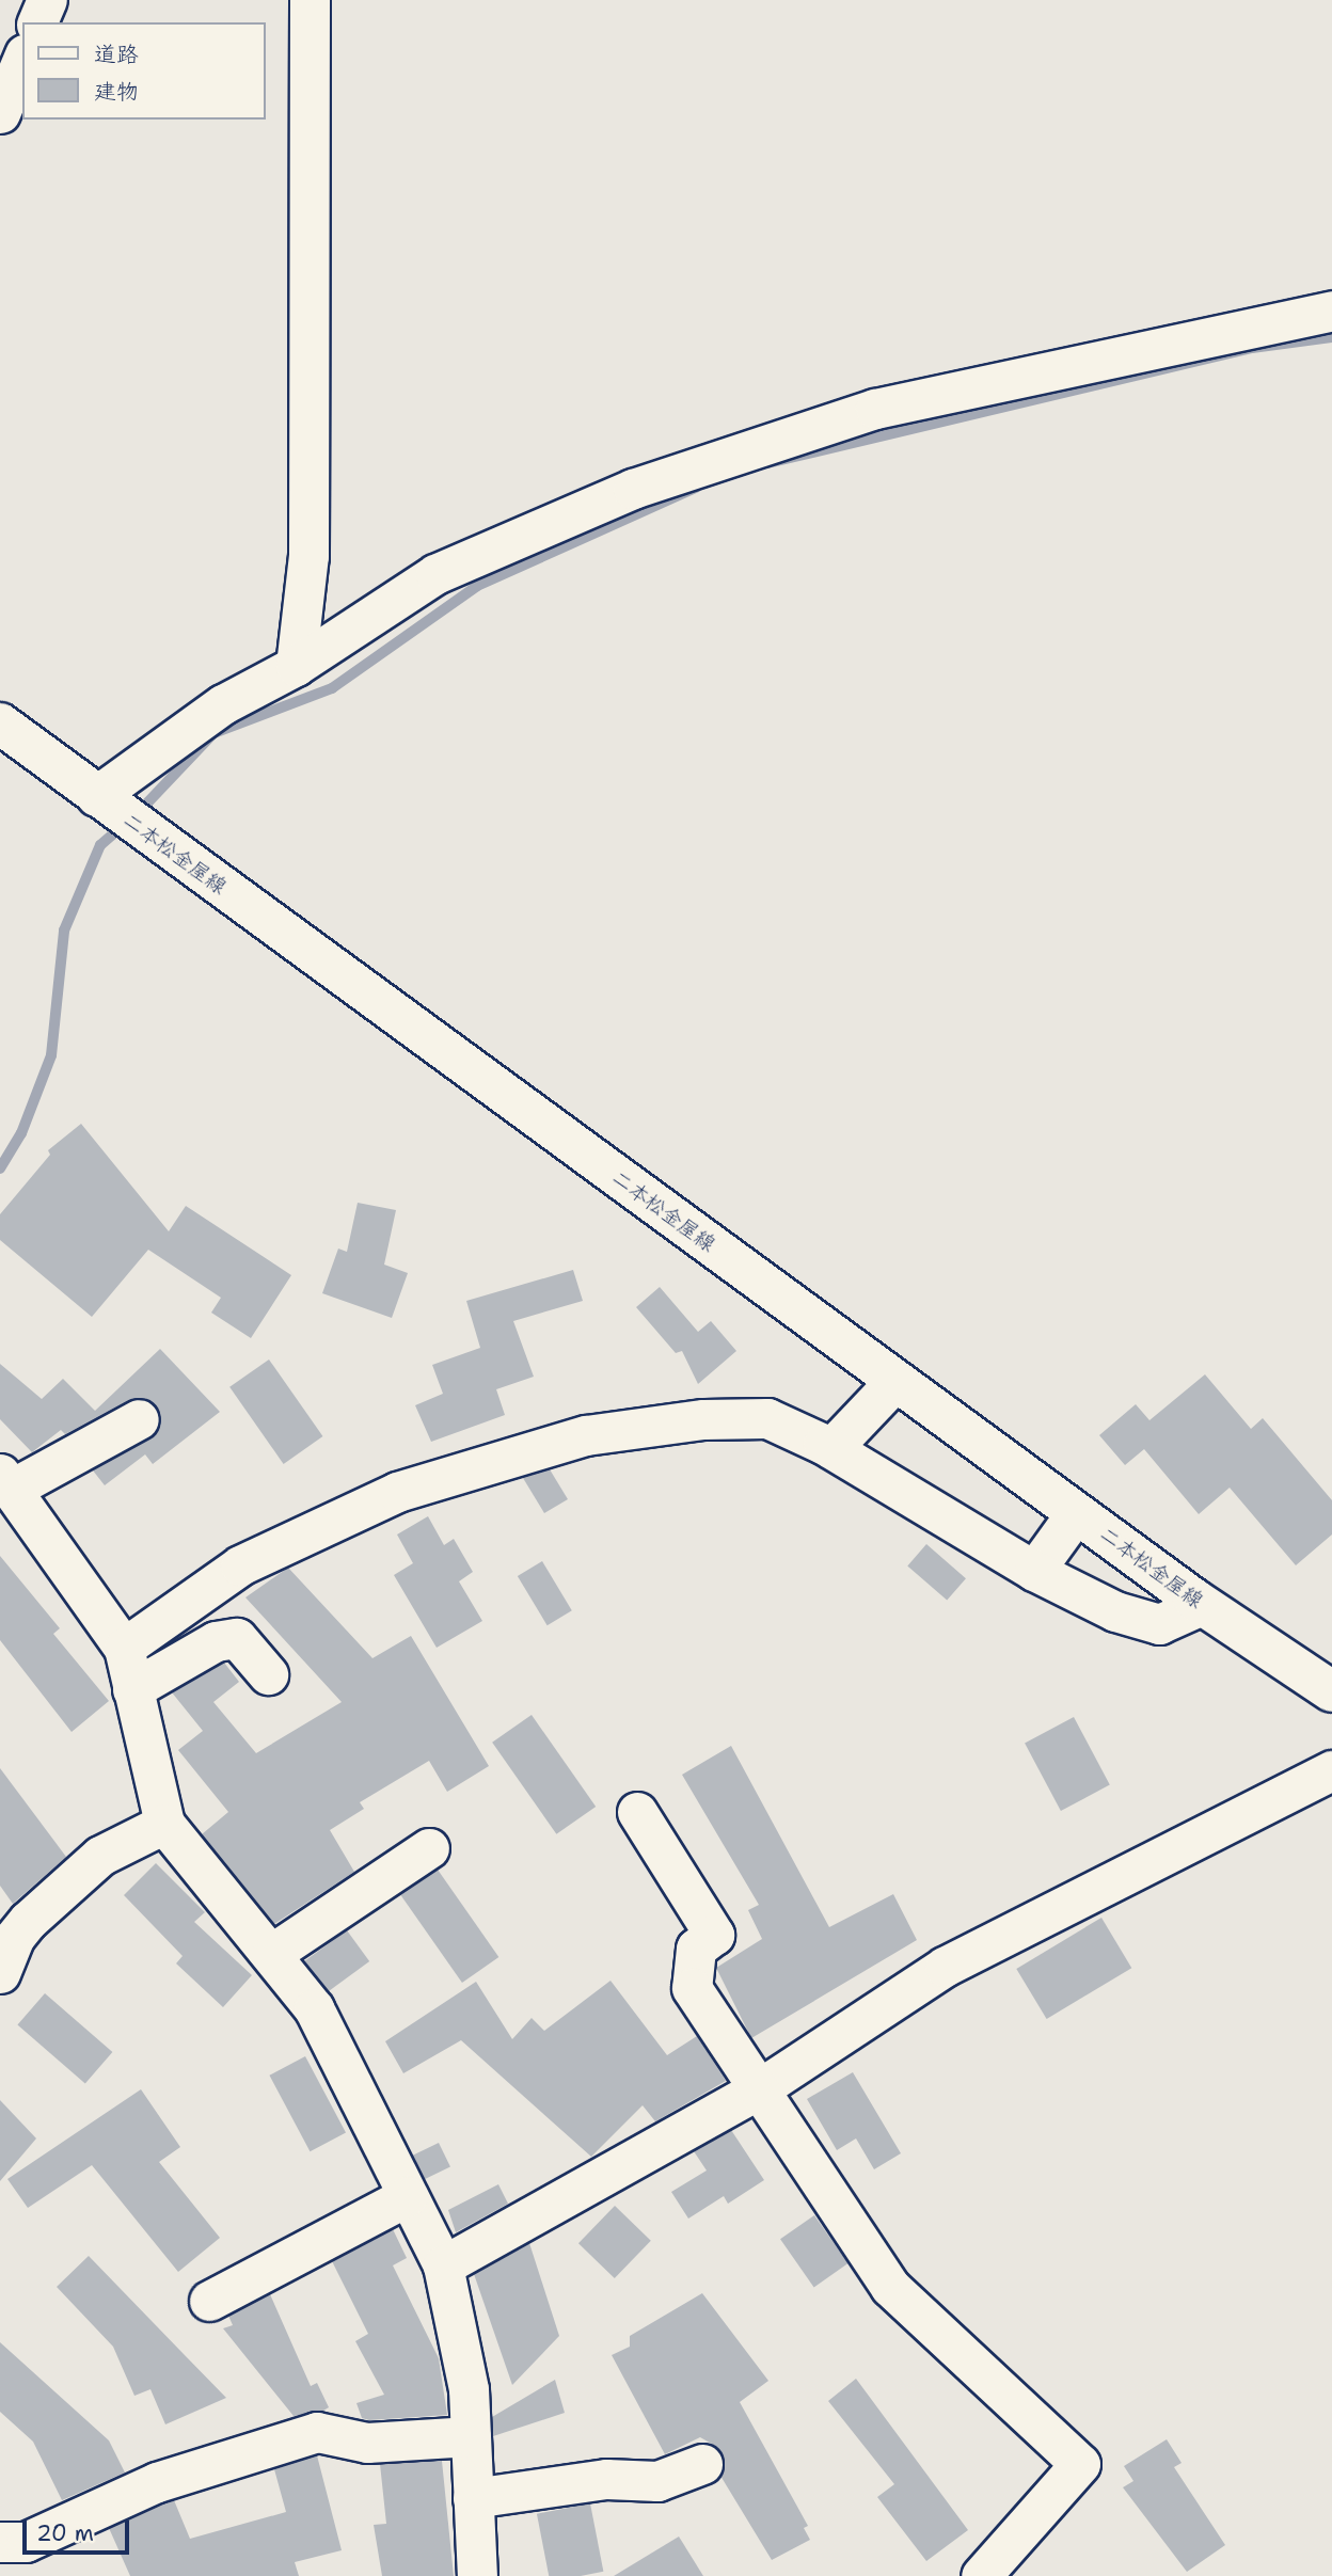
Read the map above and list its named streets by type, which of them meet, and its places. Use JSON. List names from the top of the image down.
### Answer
{
  "streets": {
    "main road": ["二本松金屋線"]
  },
  "legend": ["道路", "建物"],
  "scale_bar": "20 m"
}
